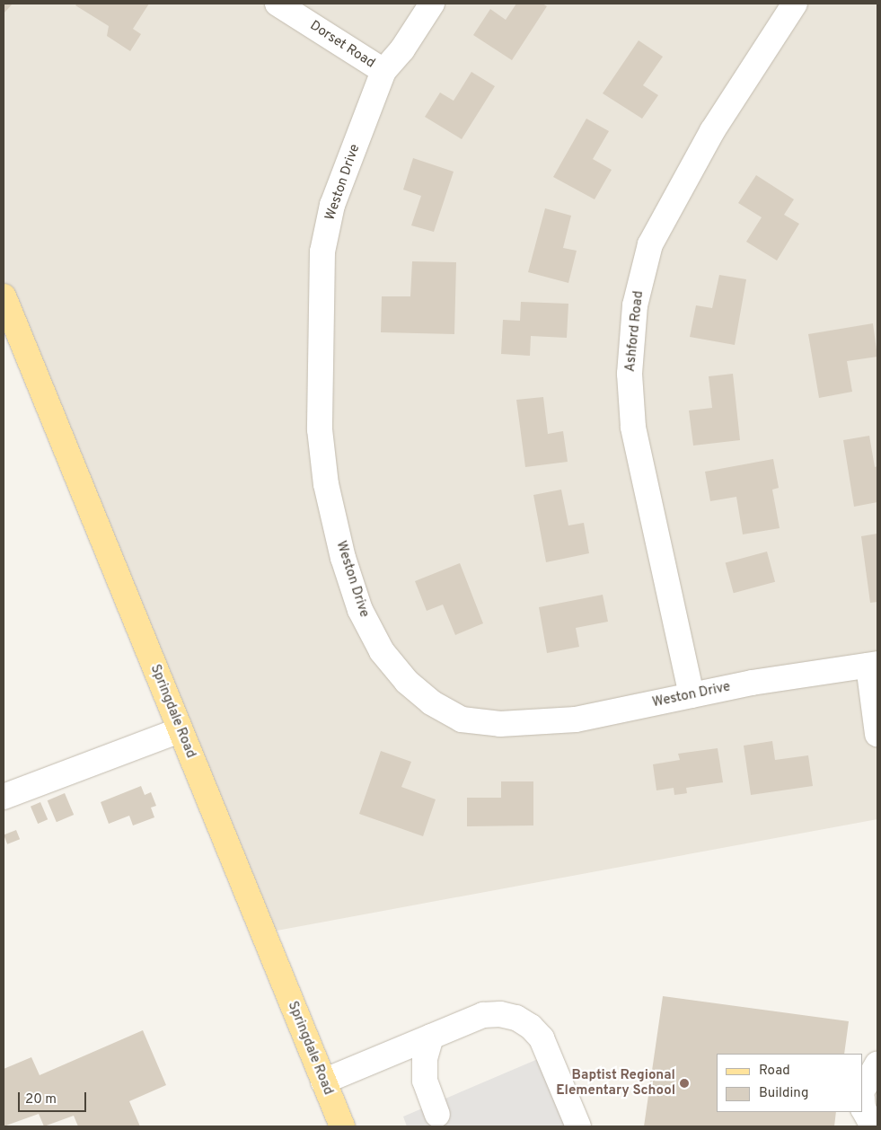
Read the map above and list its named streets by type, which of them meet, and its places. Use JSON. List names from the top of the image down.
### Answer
{
  "streets": {
    "main road": ["Springdale Road"],
    "street": ["Dorset Road", "Weston Drive", "Ashford Road"]
  },
  "crossings": [
    ["Dorset Road", "Weston Drive"],
    ["Weston Drive", "Ashford Road"]
  ],
  "places": ["Baptist Regional Elementary School"],
  "legend": ["Road", "Building"],
  "scale_bar": "20 m"
}
